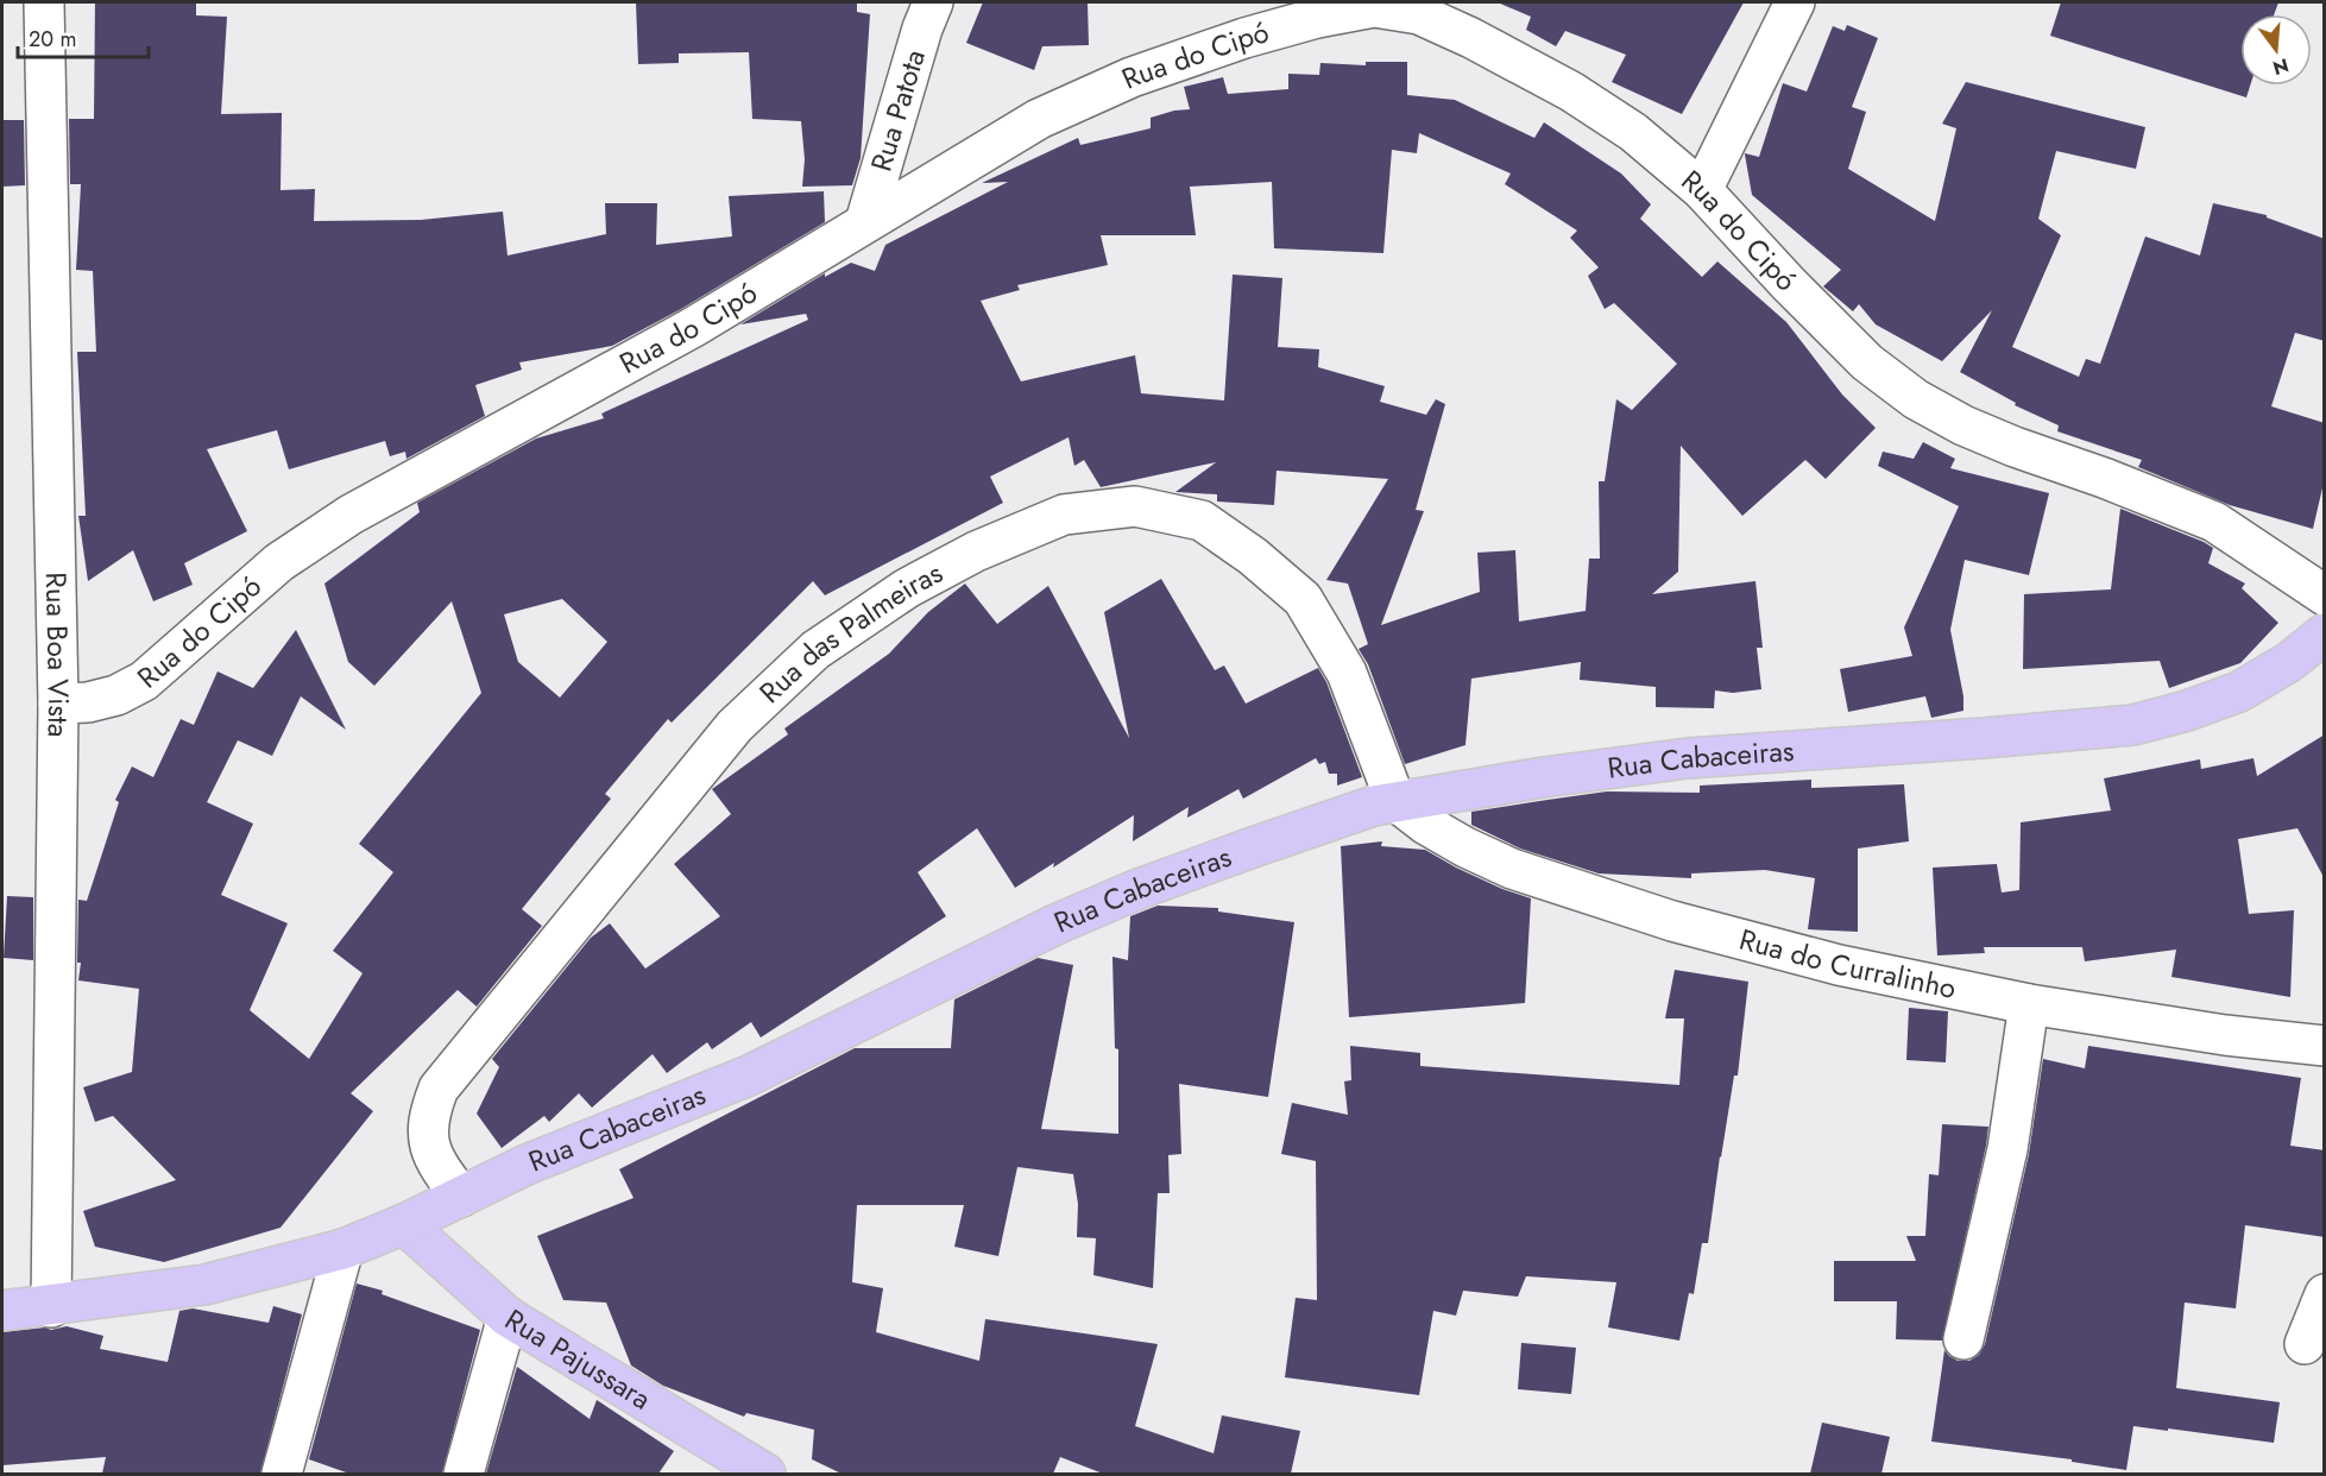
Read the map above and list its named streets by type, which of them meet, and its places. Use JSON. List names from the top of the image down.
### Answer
{
  "streets": {
    "main road": ["Rua Cabaceiras", "Rua Pajussara"],
    "street": [
      "Rua do Cipó",
      "Rua Patota",
      "Rua das Palmeiras",
      "Rua Boa Vista",
      "Rua do Curralinho"
    ]
  },
  "crossings": [
    ["Rua do Cipó", "Rua Patota"],
    ["Rua do Cipó", "Rua Boa Vista"],
    ["Rua das Palmeiras", "Rua Cabaceiras"],
    ["Rua das Palmeiras", "Rua do Curralinho"],
    ["Rua Boa Vista", "Rua Cabaceiras"],
    ["Rua Cabaceiras", "Rua do Curralinho"],
    ["Rua Cabaceiras", "Rua Pajussara"]
  ],
  "scale_bar": "20 m",
  "north": "bottom"
}
